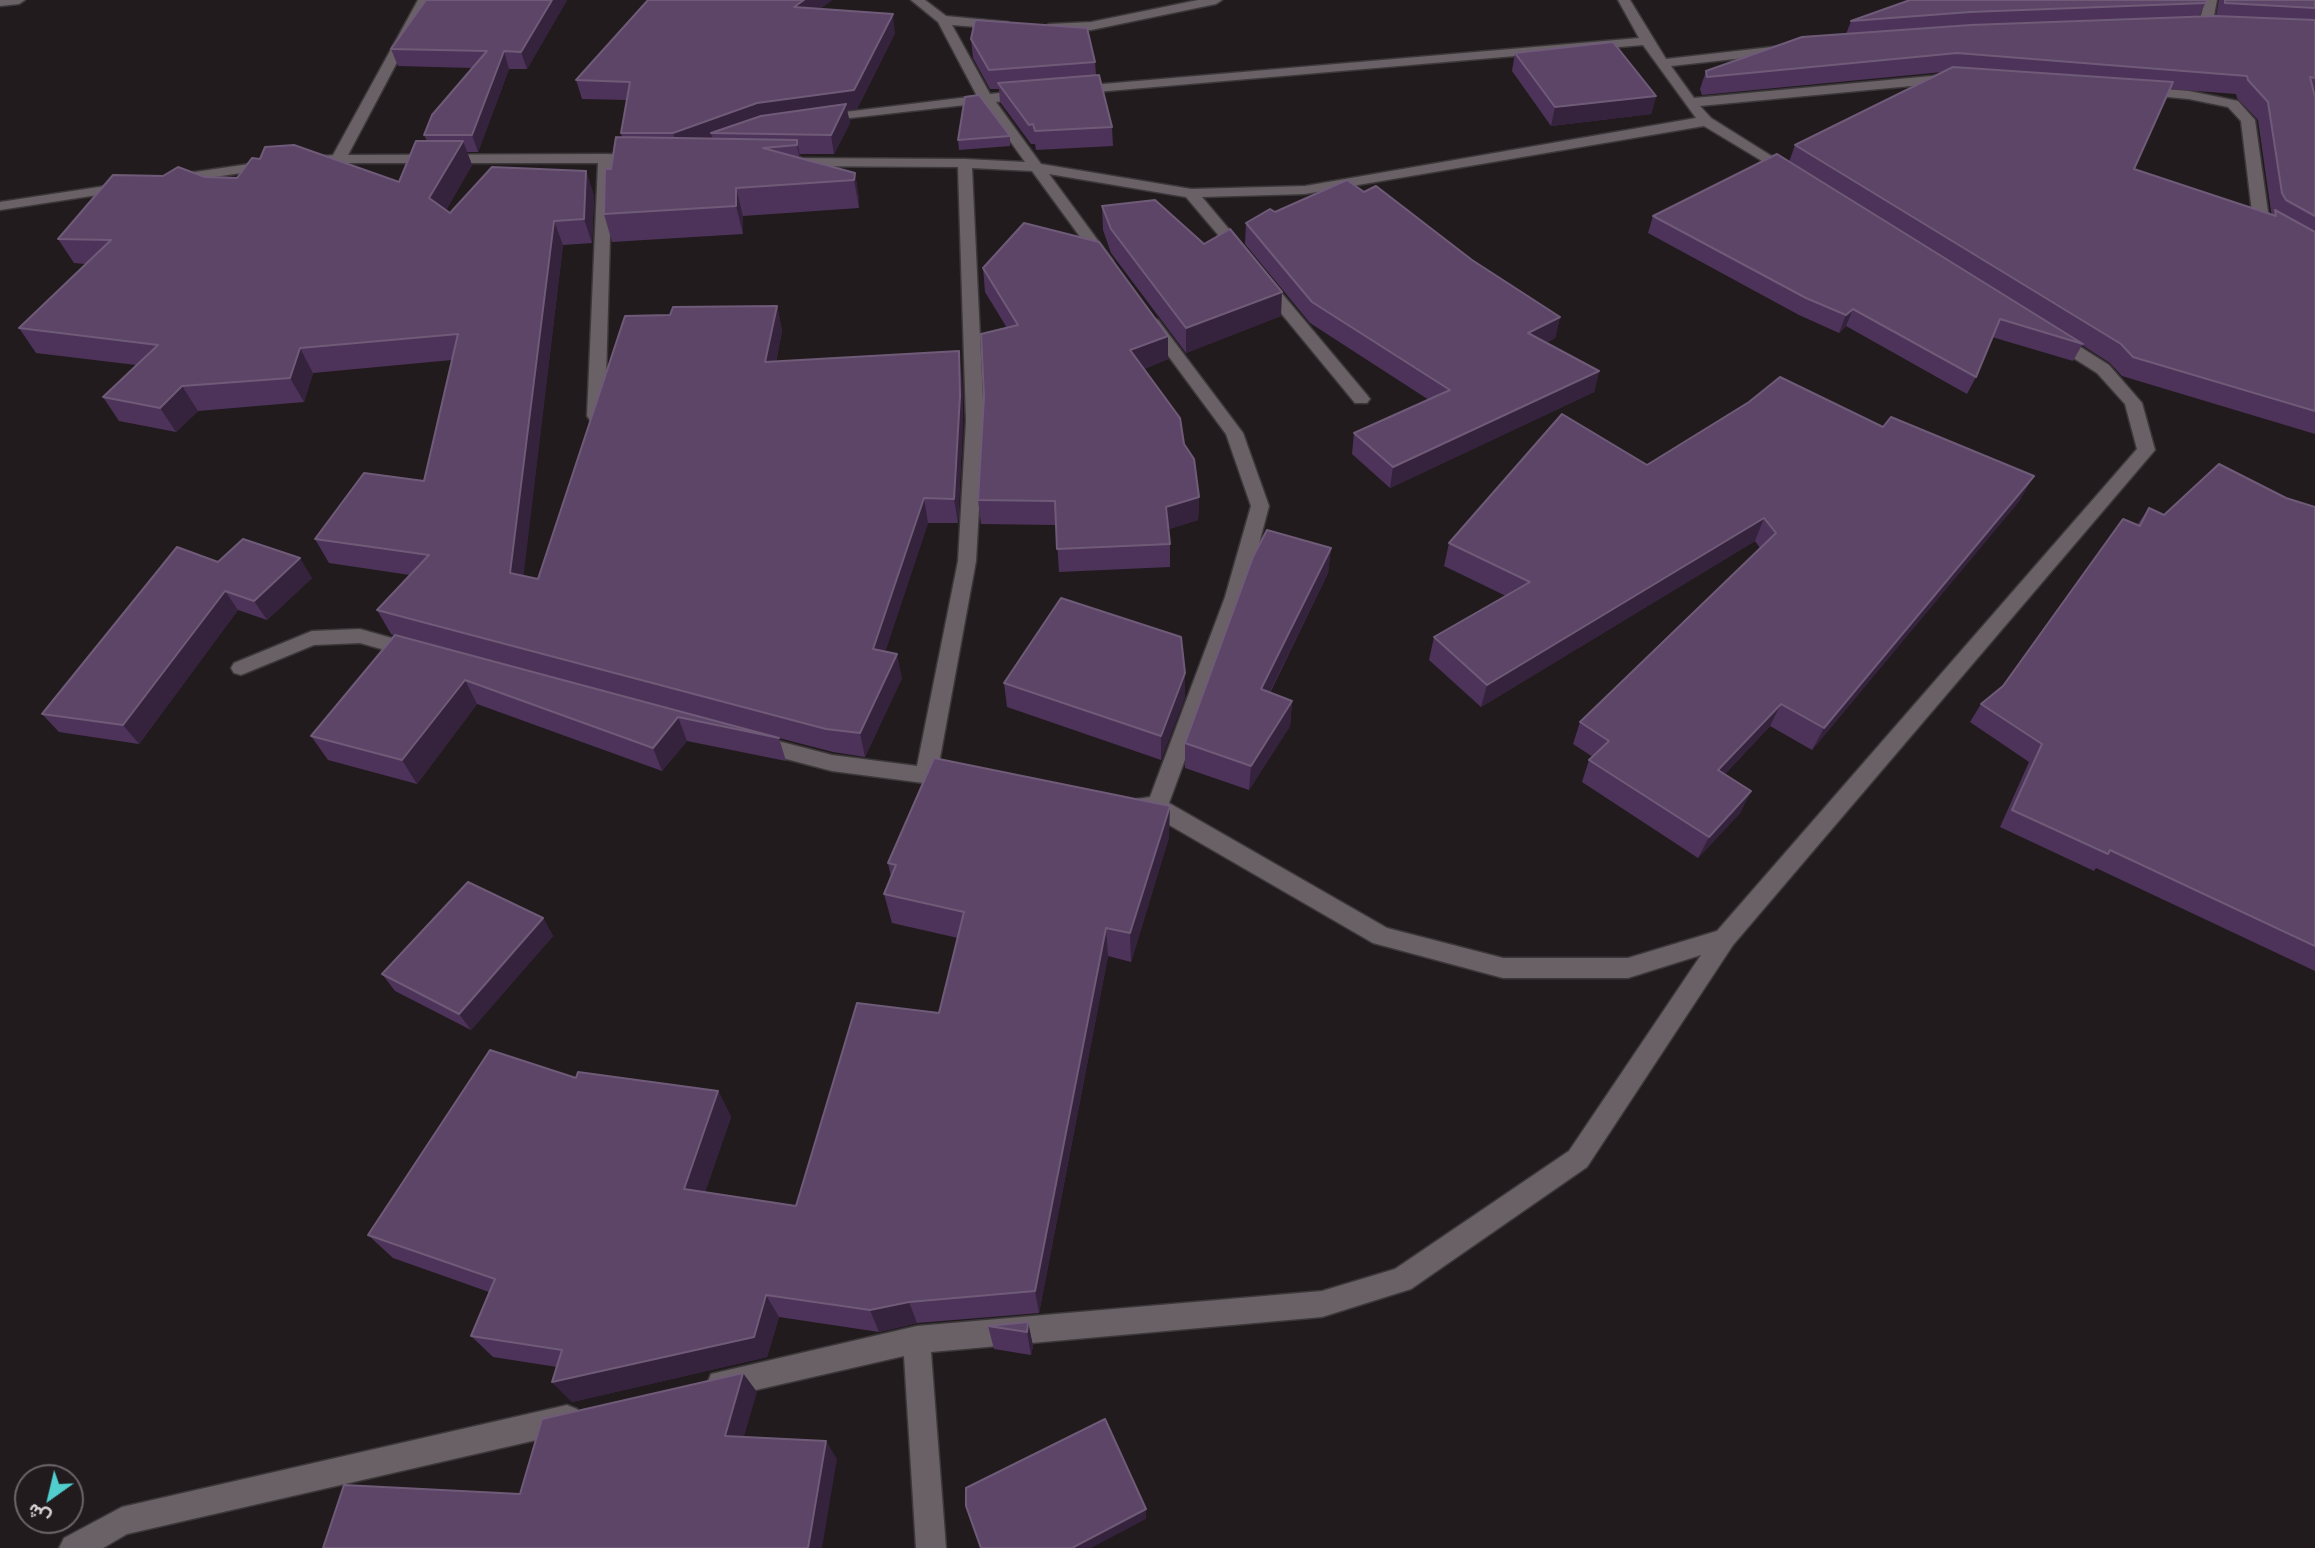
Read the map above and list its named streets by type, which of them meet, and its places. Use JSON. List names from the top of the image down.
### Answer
{
  "north": "bottom left"
}
